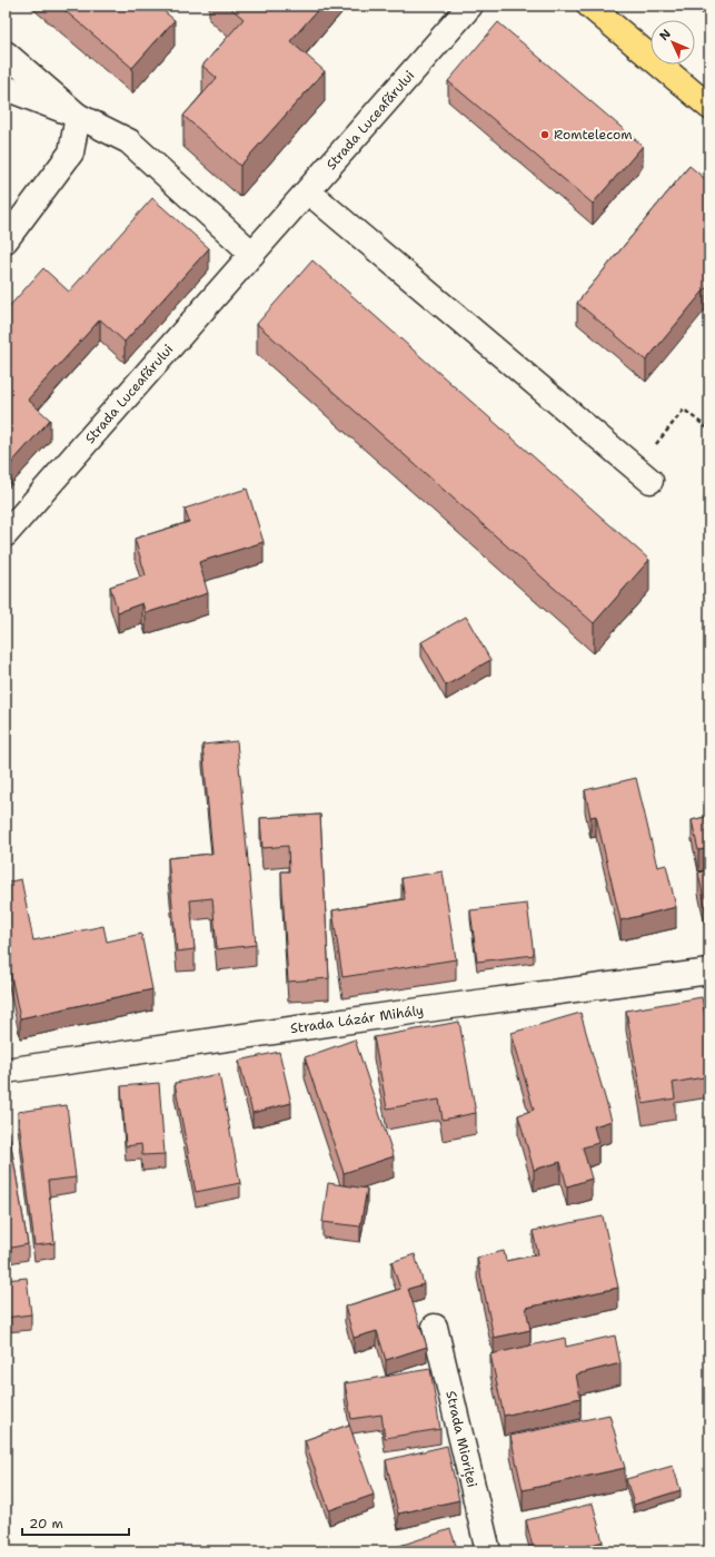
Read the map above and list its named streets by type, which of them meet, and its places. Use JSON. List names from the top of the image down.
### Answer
{
  "streets": {
    "street": ["Strada Luceafărului", "Strada Lázár Mihály", "Strada Mioriței"]
  },
  "places": ["Romtelecom"],
  "scale_bar": "20 m",
  "north": "top left"
}
